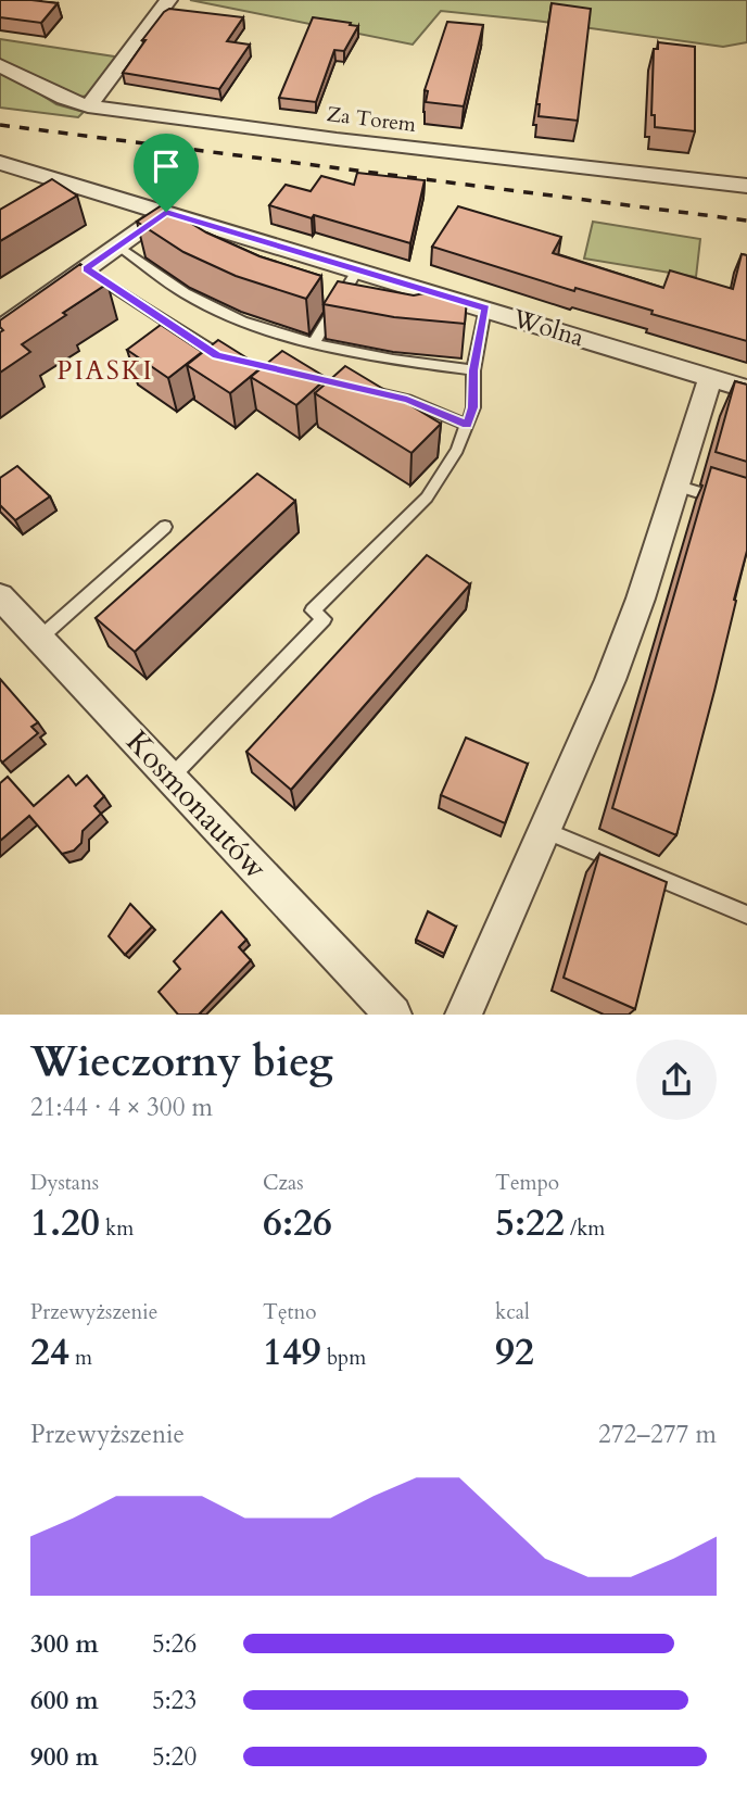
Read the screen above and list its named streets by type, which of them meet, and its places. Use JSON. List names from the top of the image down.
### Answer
{
  "streets": {
    "street": ["Za Torem", "Wolna", "Kosmonautów"]
  },
  "districts": ["PIASKI"],
  "page": {
    "heading": ["Wieczorny bieg", "21:44 · 4 × 300 m"],
    "stats": [
      ["Dystans", "1.20 km"],
      ["Czas", "6:26"],
      ["Tempo", "5:22 /km"],
      ["Przewyższenie", "24 m"],
      ["Tętno", "149 bpm"],
      ["kcal", "92"]
    ],
    "chart": ["Przewyższenie", "272–277 m"],
    "list": [
      {
        "name": "300 m",
        "note": "5:26"
      },
      {
        "name": "600 m",
        "note": "5:23"
      },
      {
        "name": "900 m",
        "note": "5:20"
      }
    ]
  }
}
